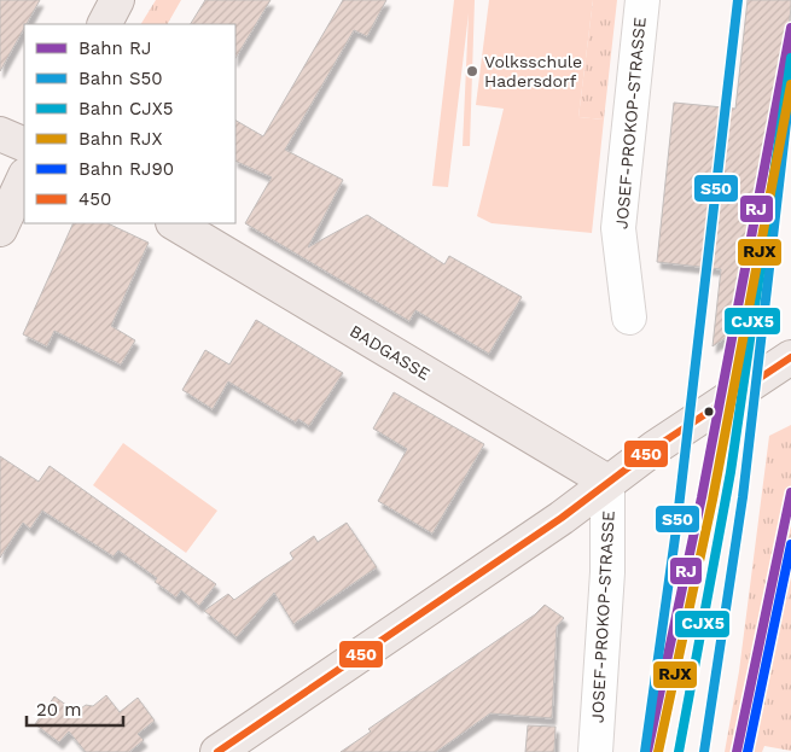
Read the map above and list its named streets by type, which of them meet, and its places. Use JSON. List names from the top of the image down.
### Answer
{
  "streets": {
    "main road": ["BADGASSE"],
    "street": ["JOSEF-PROKOP-STRASSE"]
  },
  "crossings": [
    ["JOSEF-PROKOP-STRASSE", "BADGASSE"]
  ],
  "places": ["Volksschule Hadersdorf"],
  "lines": [
    "rail line S50",
    "rail line RJ",
    "rail line CJX5",
    "rail line RJX",
    "transit line 450",
    "rail line RJ90"
  ],
  "legend": [
    "Bahn RJ",
    "Bahn S50",
    "Bahn CJX5",
    "Bahn RJX",
    "Bahn RJ90",
    "450"
  ],
  "scale_bar": "20 m"
}
